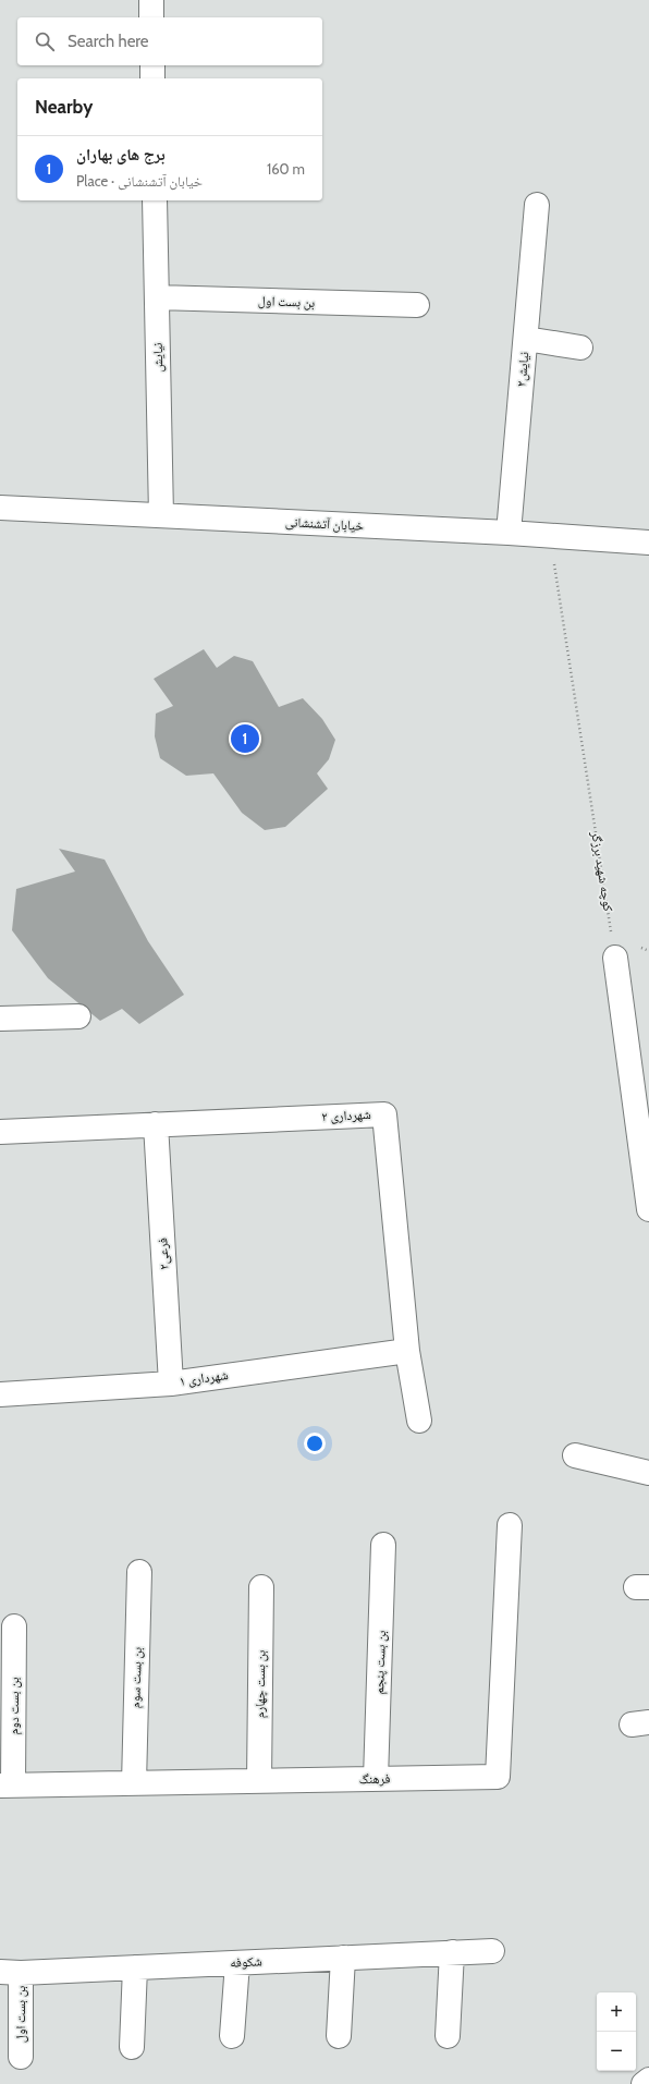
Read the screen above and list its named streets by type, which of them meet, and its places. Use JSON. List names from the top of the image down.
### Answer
{
  "streets": {
    "street": [
      "بن بست اول",
      "نیایش",
      "نیایش۲",
      "خیابان آتشنشانی",
      "شهرداری ۲",
      "فرعی۲",
      "شهرداری ۱",
      "بن بست پنجم",
      "بن بست سوم",
      "بن بست چهارم",
      "بن بست دوم",
      "فرهنگ",
      "شکوفه"
    ],
    "path": ["کوچه شهید برزگر"]
  },
  "crossings": [
    ["بن بست اول", "نیایش"],
    ["بن بست اول", "شکوفه"],
    ["نیایش", "خیابان آتشنشانی"],
    ["نیایش۲", "خیابان آتشنشانی"],
    ["خیابان آتشنشانی", "کوچه شهید برزگر"],
    ["شهرداری ۲", "فرعی۲"],
    ["شهرداری ۲", "شهرداری ۱"],
    ["فرعی۲", "شهرداری ۱"],
    ["بن بست پنجم", "فرهنگ"],
    ["بن بست سوم", "فرهنگ"],
    ["بن بست چهارم", "فرهنگ"],
    ["بن بست دوم", "فرهنگ"]
  ],
  "page": {
    "search": "Search here",
    "heading": "Nearby",
    "list": [
      {
        "mark": "1",
        "name": "برج های بهاران",
        "note": "Place · خیابان آتشنشانی",
        "value": "160 m"
      }
    ],
    "pins": "1",
    "map_buttons": ["+", "−"]
  }
}
